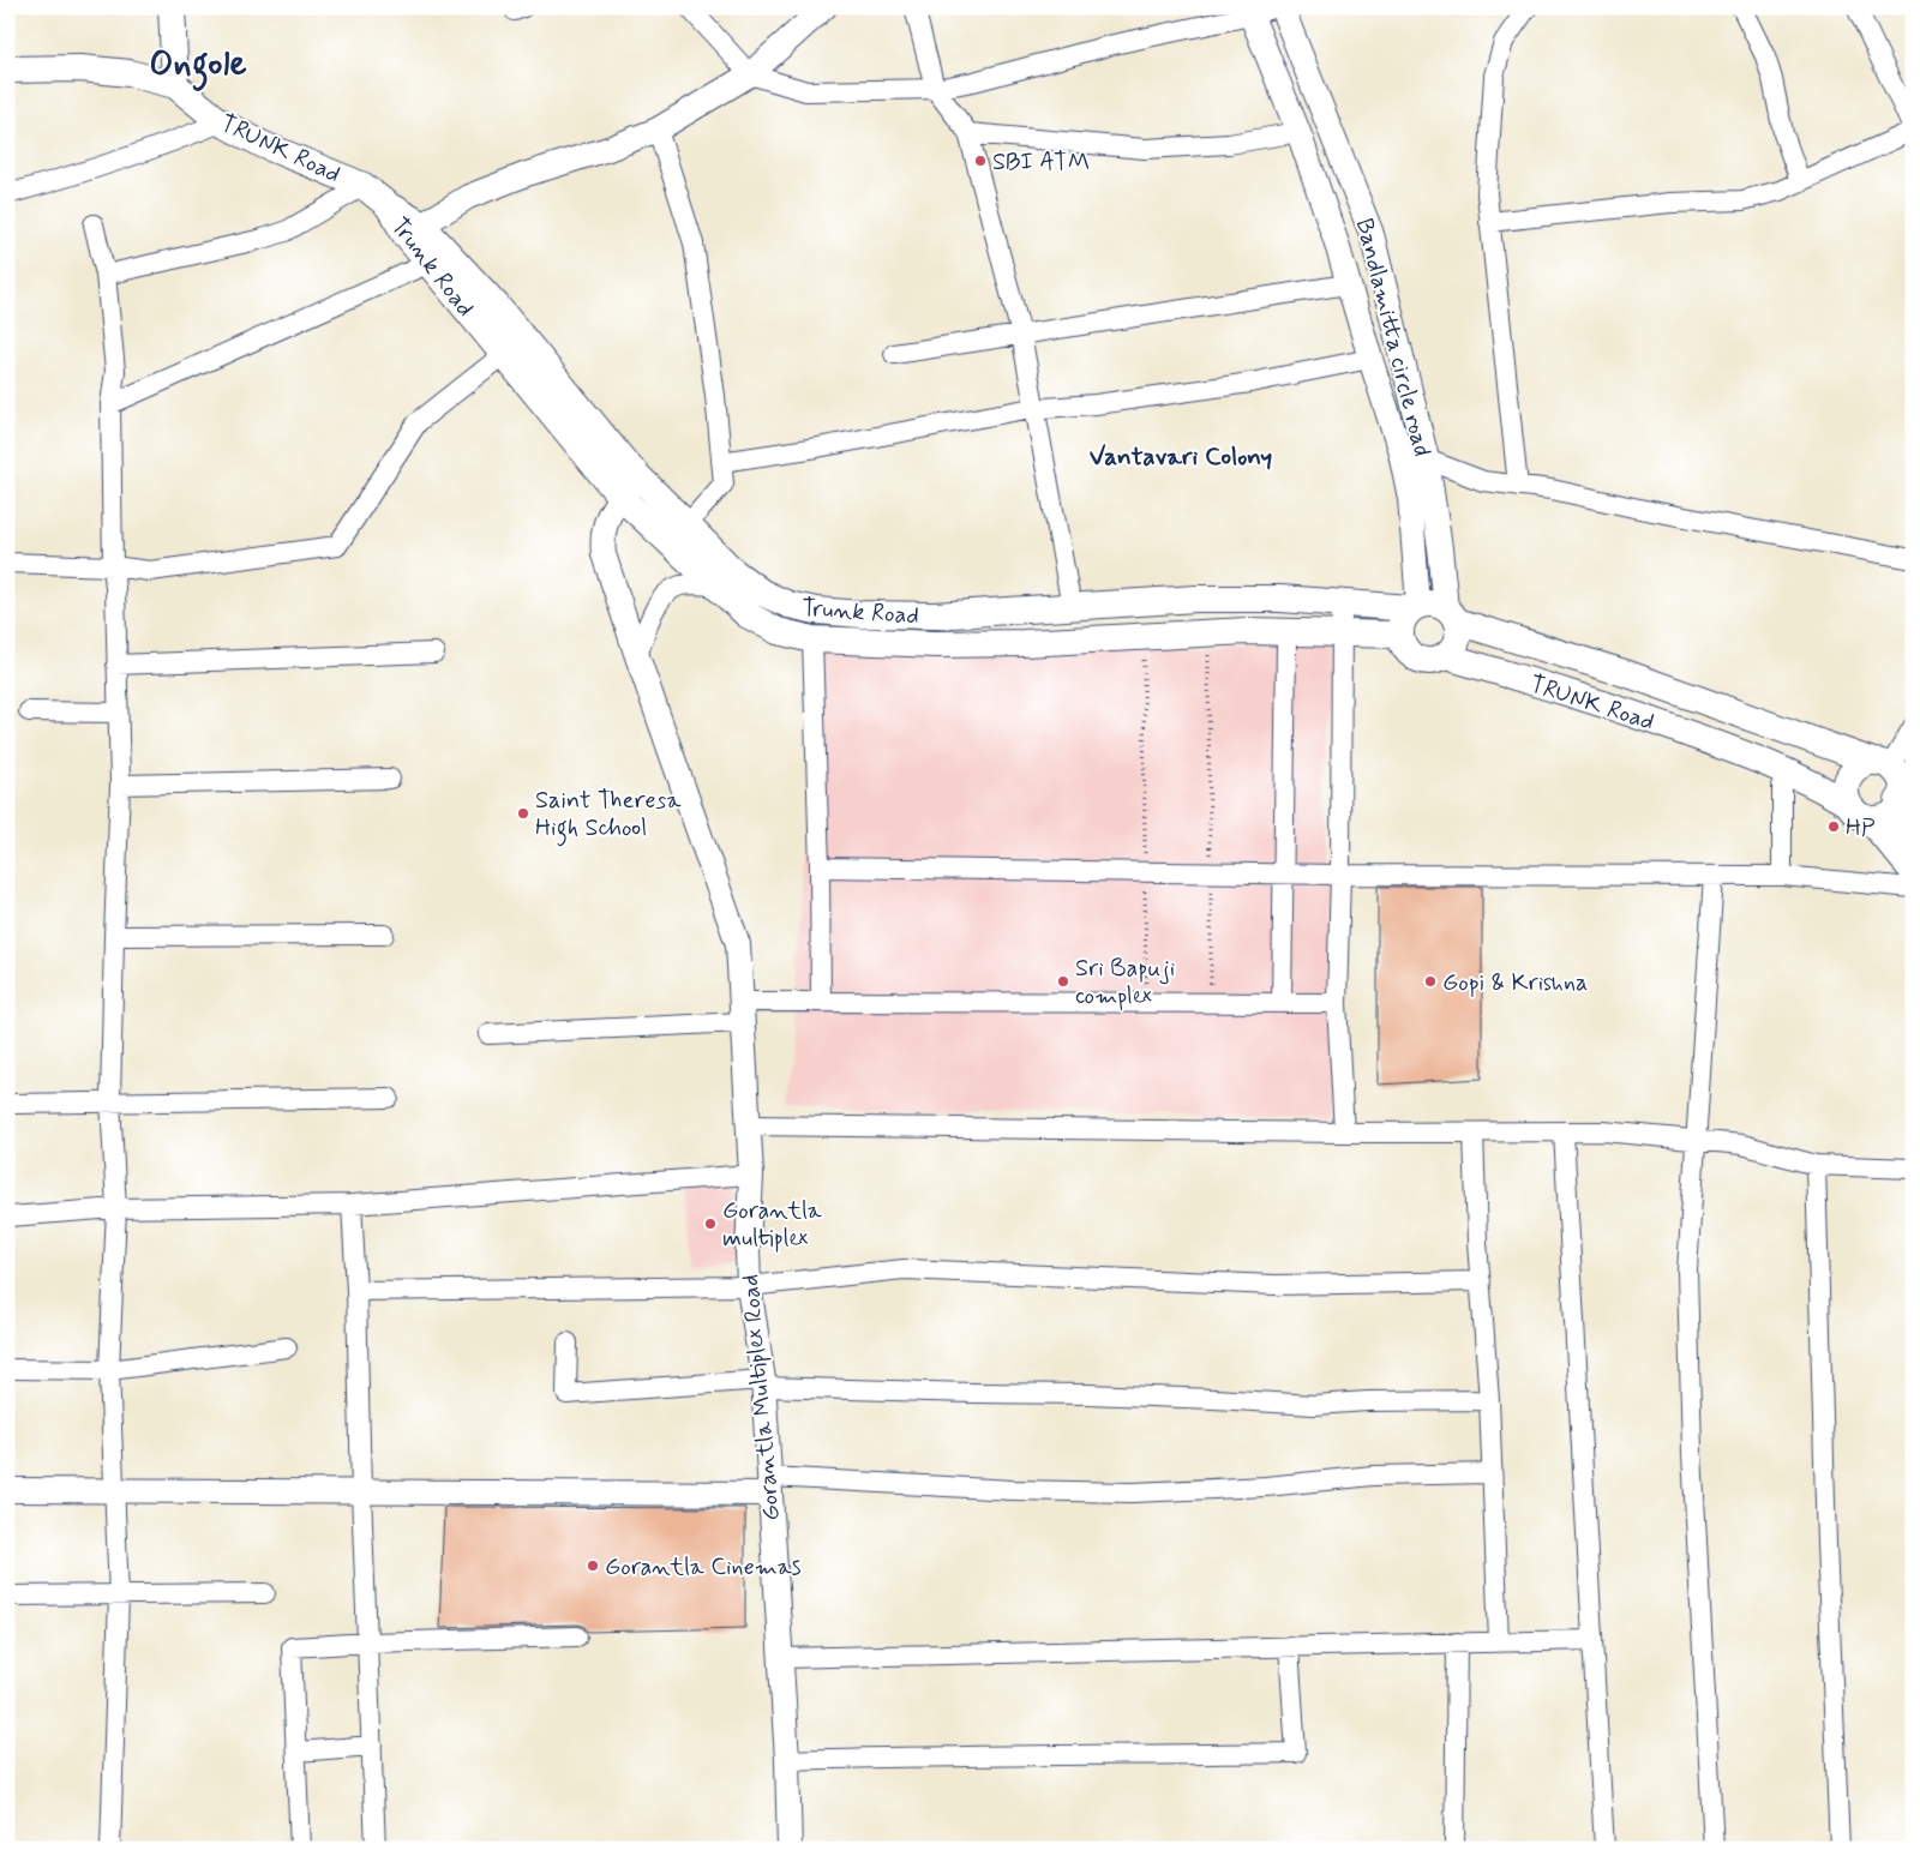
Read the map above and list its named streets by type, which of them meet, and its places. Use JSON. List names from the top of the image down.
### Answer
{
  "streets": {
    "main road": ["TRUNK Road", "Trunk Road"],
    "street": ["Bandlamitta circle road", "Gorantla Multiplex Road"]
  },
  "crossings": [
    ["TRUNK Road", "Trunk Road"],
    ["TRUNK Road", "Bandlamitta circle road"],
    ["Trunk Road", "Bandlamitta circle road"],
    ["Trunk Road", "Gorantla Multiplex Road"]
  ],
  "districts": ["Ongole", "Vantavari Colony"],
  "places": [
    "SBI ATM",
    "Saint Theresa High School",
    "HP",
    "Sri Bapuji complex",
    "Gopi & Krishna",
    "Gorantla multiplex",
    "Gorantla Cinemas"
  ]
}
